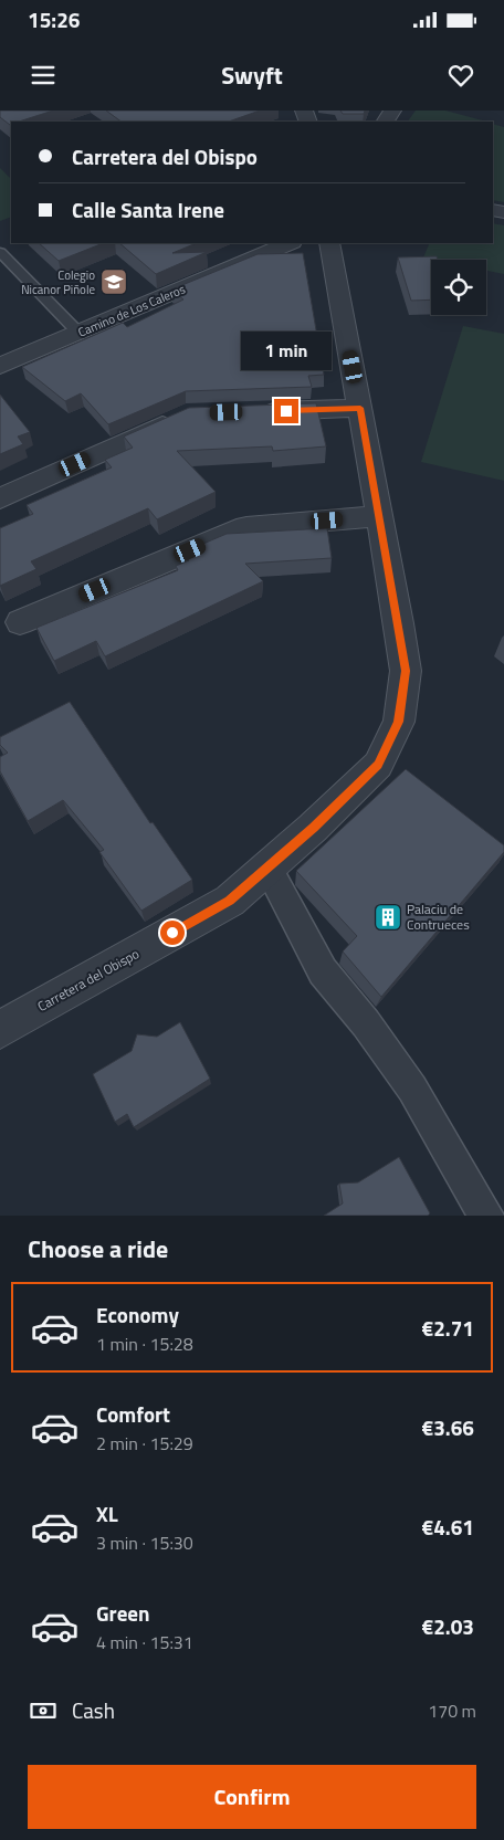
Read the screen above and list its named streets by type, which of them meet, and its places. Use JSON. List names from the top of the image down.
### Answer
{
  "streets": {
    "street": ["Camino de Los Caleros", "Carretera del Obispo"]
  },
  "places": {
    "school or university": ["Colegio Nicanor Piñole"],
    "building": ["Palaciu de Contrueces"]
  },
  "page": {
    "status": "15:26",
    "header": "Swyft",
    "banner": ["Carretera del Obispo", "Calle Santa Irene"],
    "bubble": "1 min",
    "heading": "Choose a ride",
    "list": [
      {
        "name": "Economy",
        "note": "1 min · 15:28",
        "value": "€2.71"
      },
      {
        "name": "Comfort",
        "note": "2 min · 15:29",
        "value": "€3.66"
      },
      {
        "name": "XL",
        "note": "3 min · 15:30",
        "value": "€4.61"
      },
      {
        "name": "Green",
        "note": "4 min · 15:31",
        "value": "€2.03"
      }
    ],
    "pay": ["Cash", "170 m"],
    "buttons": "Confirm"
  }
}
